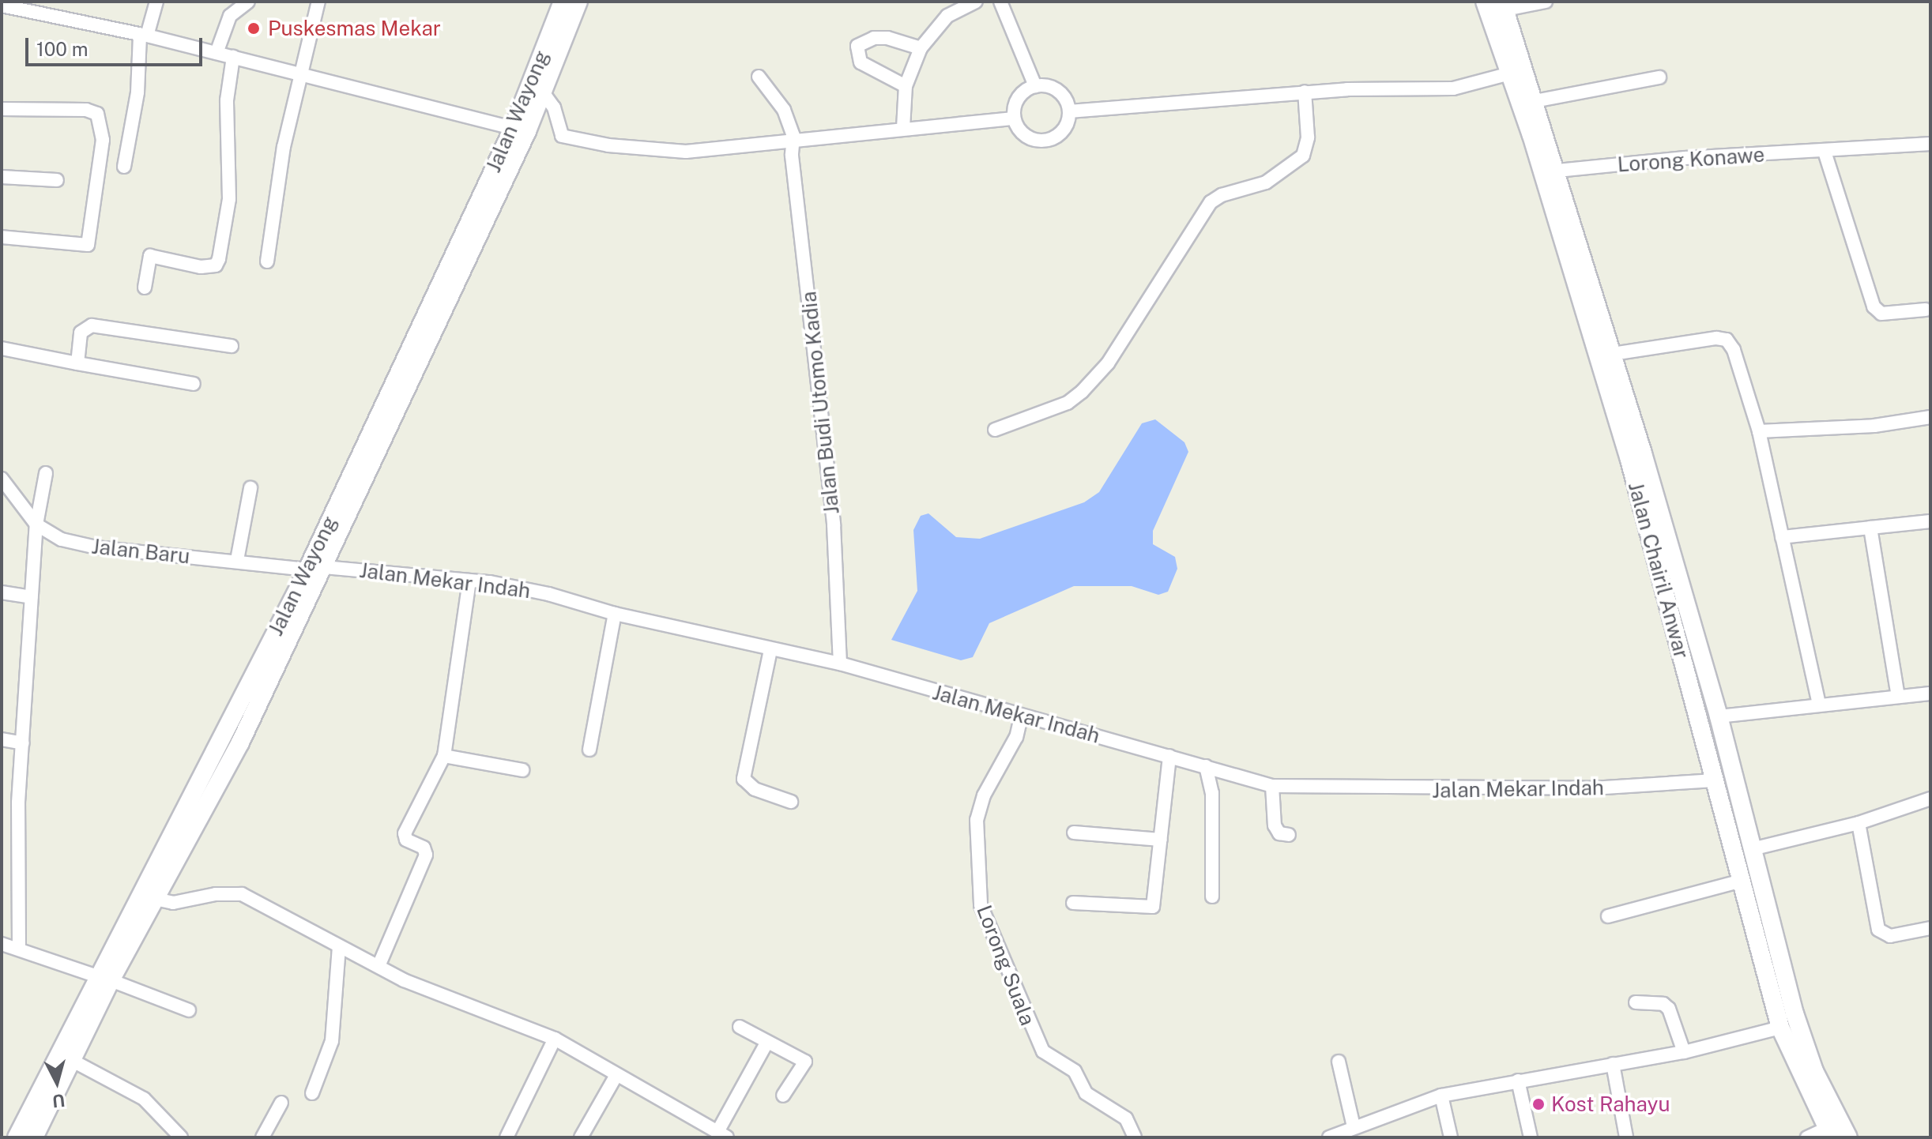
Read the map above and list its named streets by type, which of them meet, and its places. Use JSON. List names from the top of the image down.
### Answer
{
  "streets": {
    "main road": ["Jalan Wayong", "Jalan Chairil Anwar"],
    "street": [
      "Lorong Konawe",
      "Jalan Budi Utomo Kadia",
      "Jalan Baru",
      "Jalan Mekar Indah",
      "Lorong Suala"
    ]
  },
  "crossings": [
    ["Jalan Wayong", "Jalan Baru"],
    ["Jalan Wayong", "Jalan Mekar Indah"],
    ["Lorong Konawe", "Jalan Chairil Anwar"],
    ["Jalan Budi Utomo Kadia", "Jalan Mekar Indah"],
    ["Jalan Baru", "Jalan Mekar Indah"],
    ["Jalan Chairil Anwar", "Jalan Mekar Indah"],
    ["Jalan Mekar Indah", "Lorong Suala"]
  ],
  "places": ["Puskesmas Mekar", "Kost Rahayu"],
  "scale_bar": "100 m",
  "north": "bottom"
}
